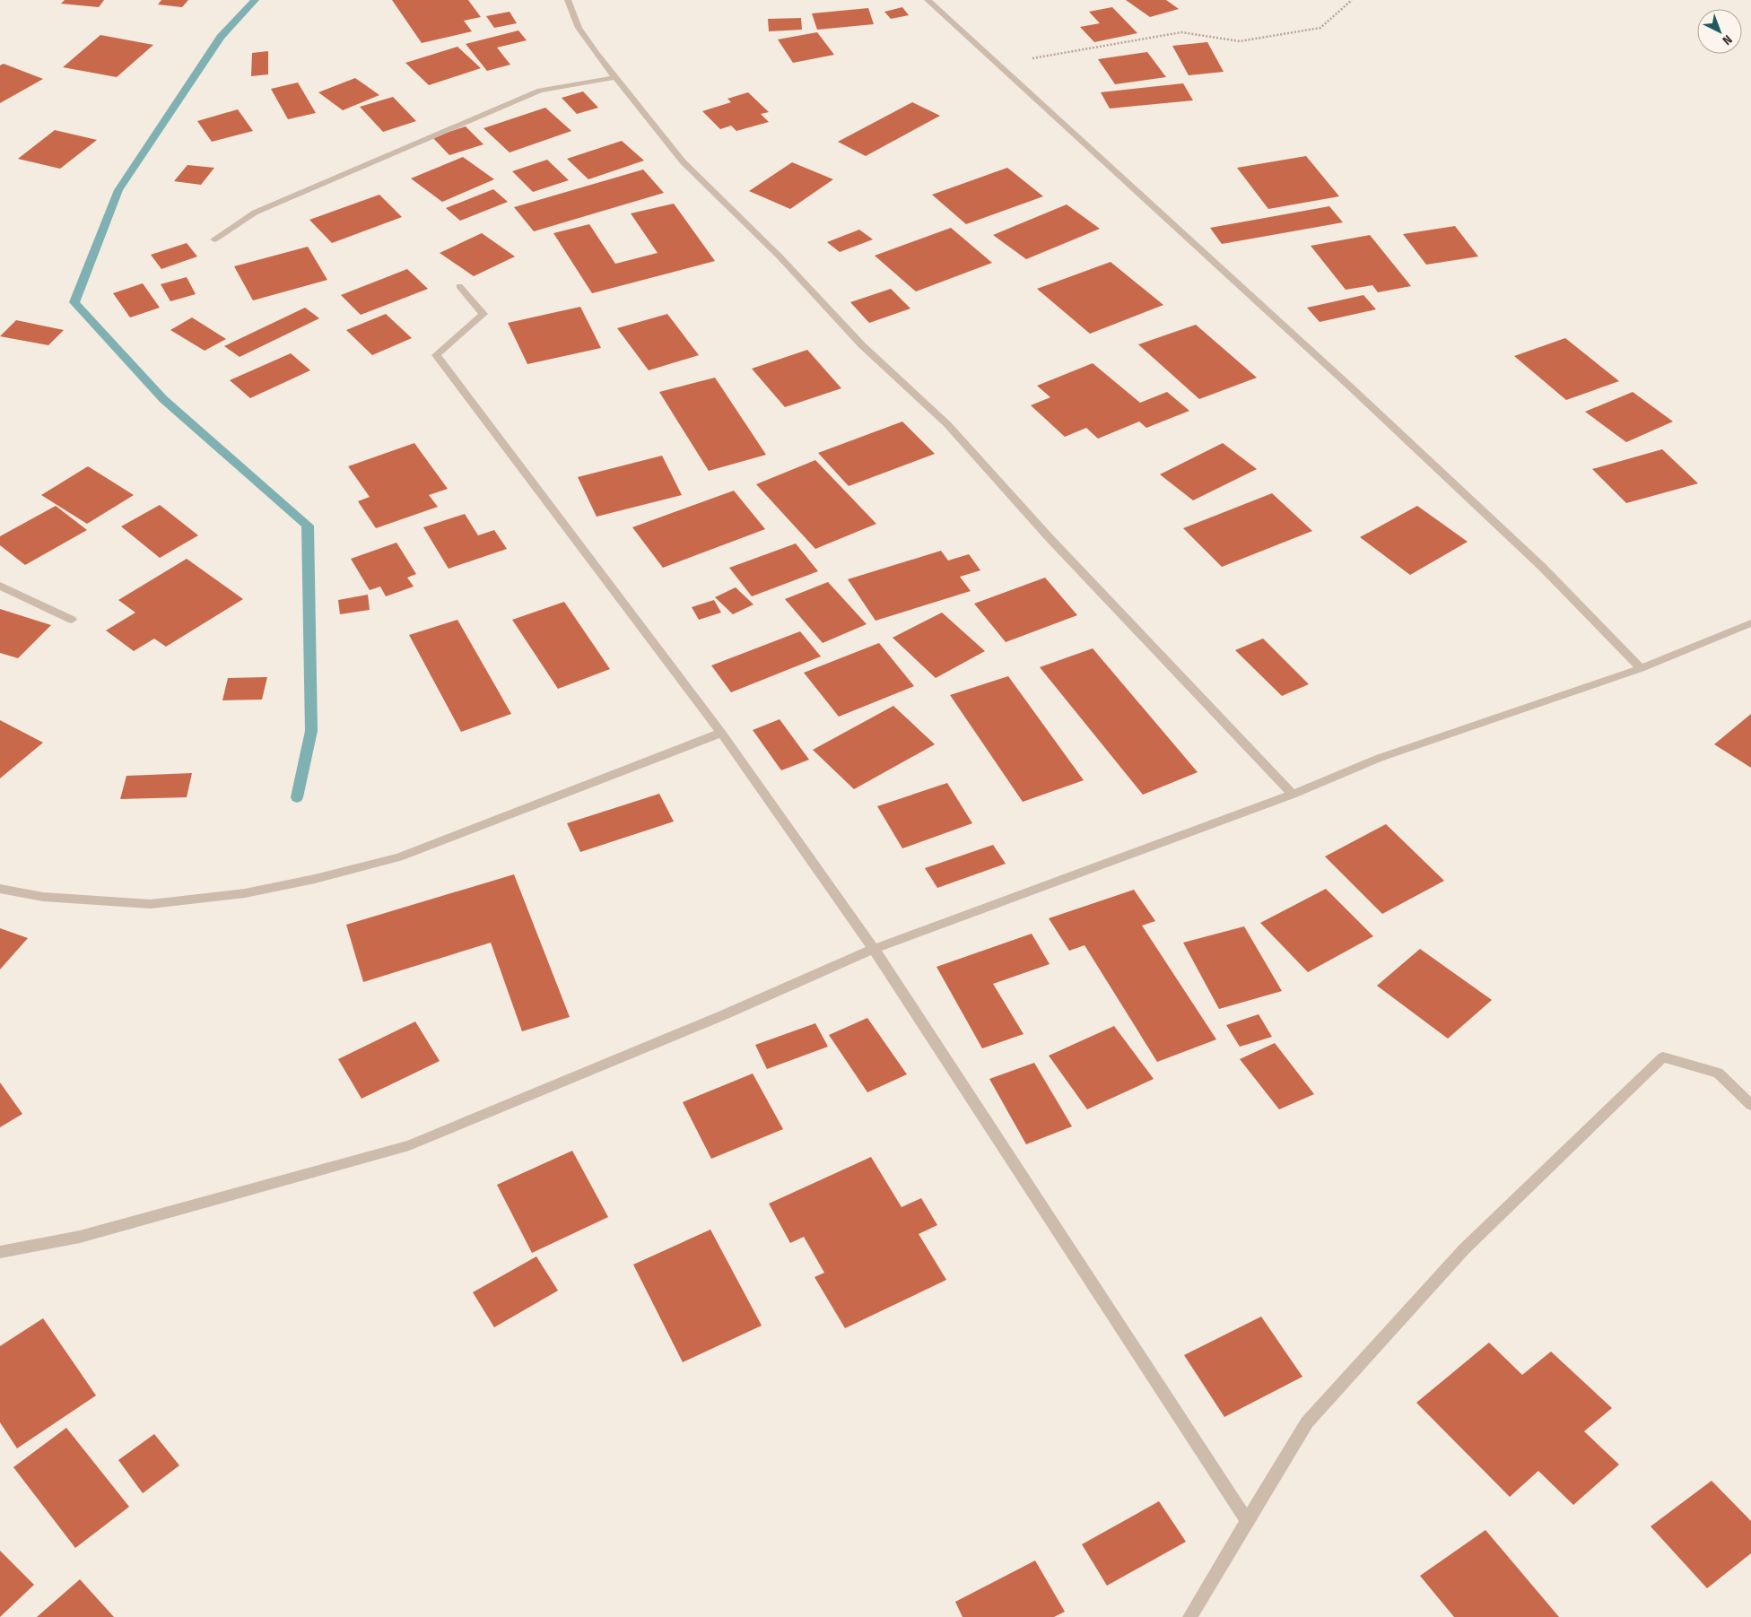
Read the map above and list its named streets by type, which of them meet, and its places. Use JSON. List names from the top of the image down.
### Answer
{
  "north": "bottom right"
}
